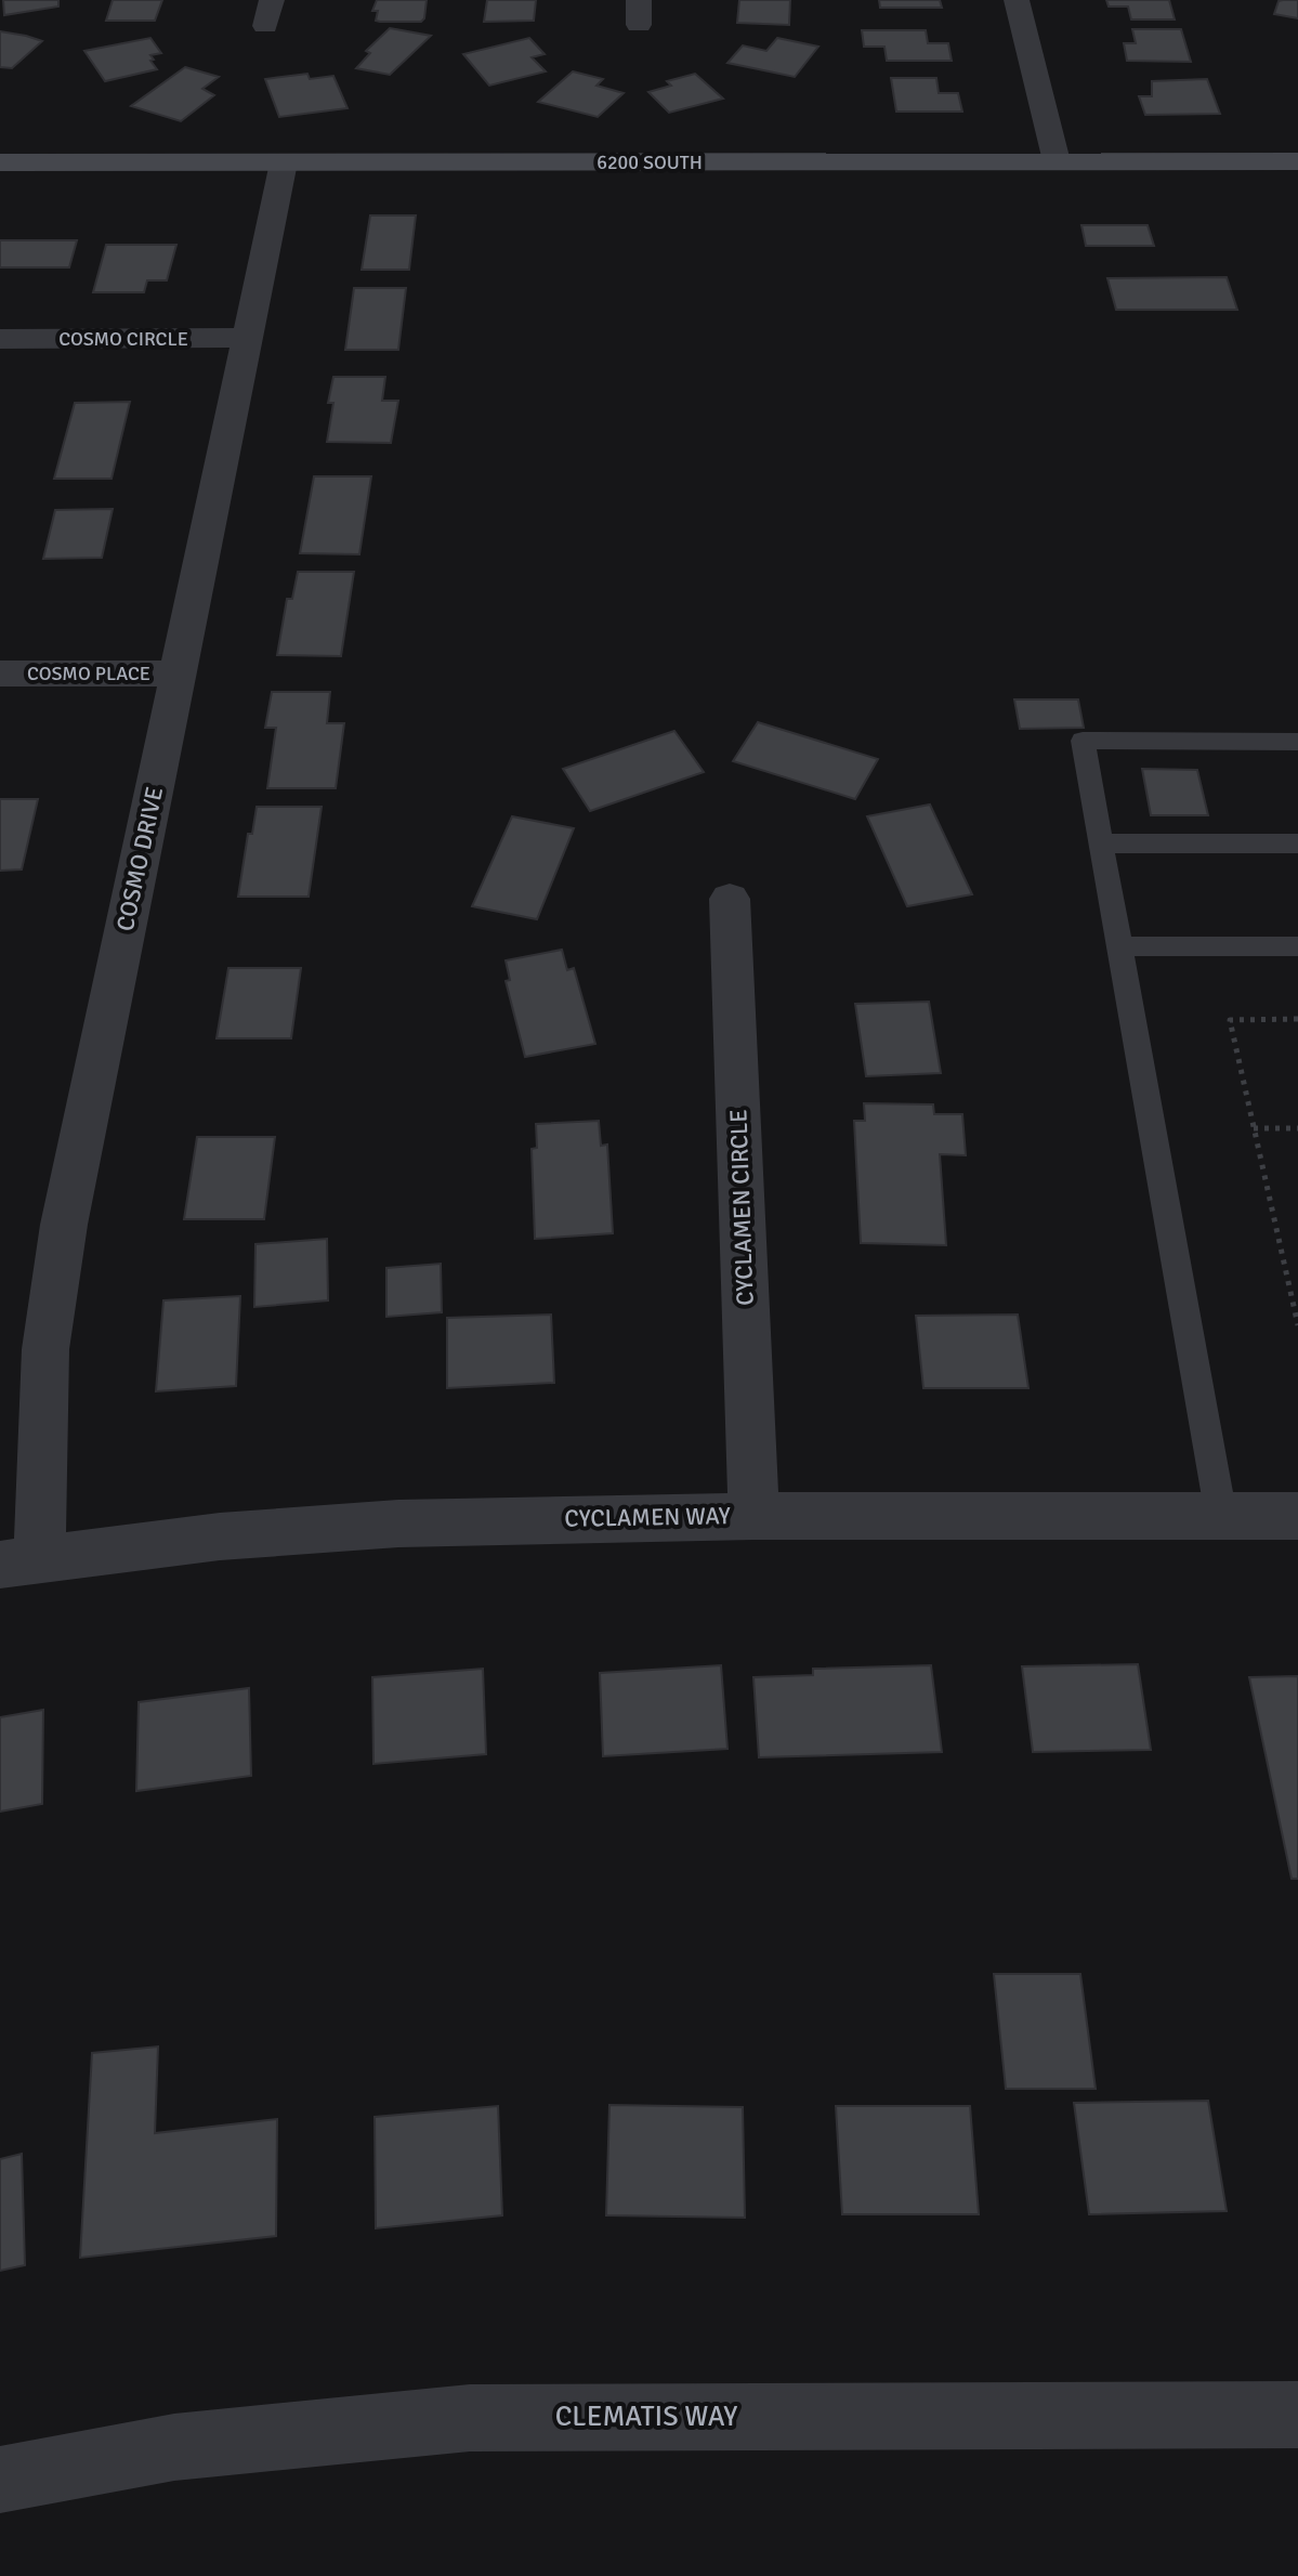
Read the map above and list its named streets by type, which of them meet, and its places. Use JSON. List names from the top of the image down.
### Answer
{
  "streets": {
    "main road": ["6200 SOUTH"],
    "street": [
      "COSMO CIRCLE",
      "COSMO PLACE",
      "COSMO DRIVE",
      "CYCLAMEN CIRCLE",
      "CYCLAMEN WAY",
      "CLEMATIS WAY"
    ]
  },
  "crossings": [
    ["6200 SOUTH", "COSMO DRIVE"],
    ["COSMO CIRCLE", "COSMO DRIVE"],
    ["COSMO PLACE", "COSMO DRIVE"],
    ["COSMO DRIVE", "CYCLAMEN WAY"],
    ["CYCLAMEN CIRCLE", "CYCLAMEN WAY"]
  ]
}
